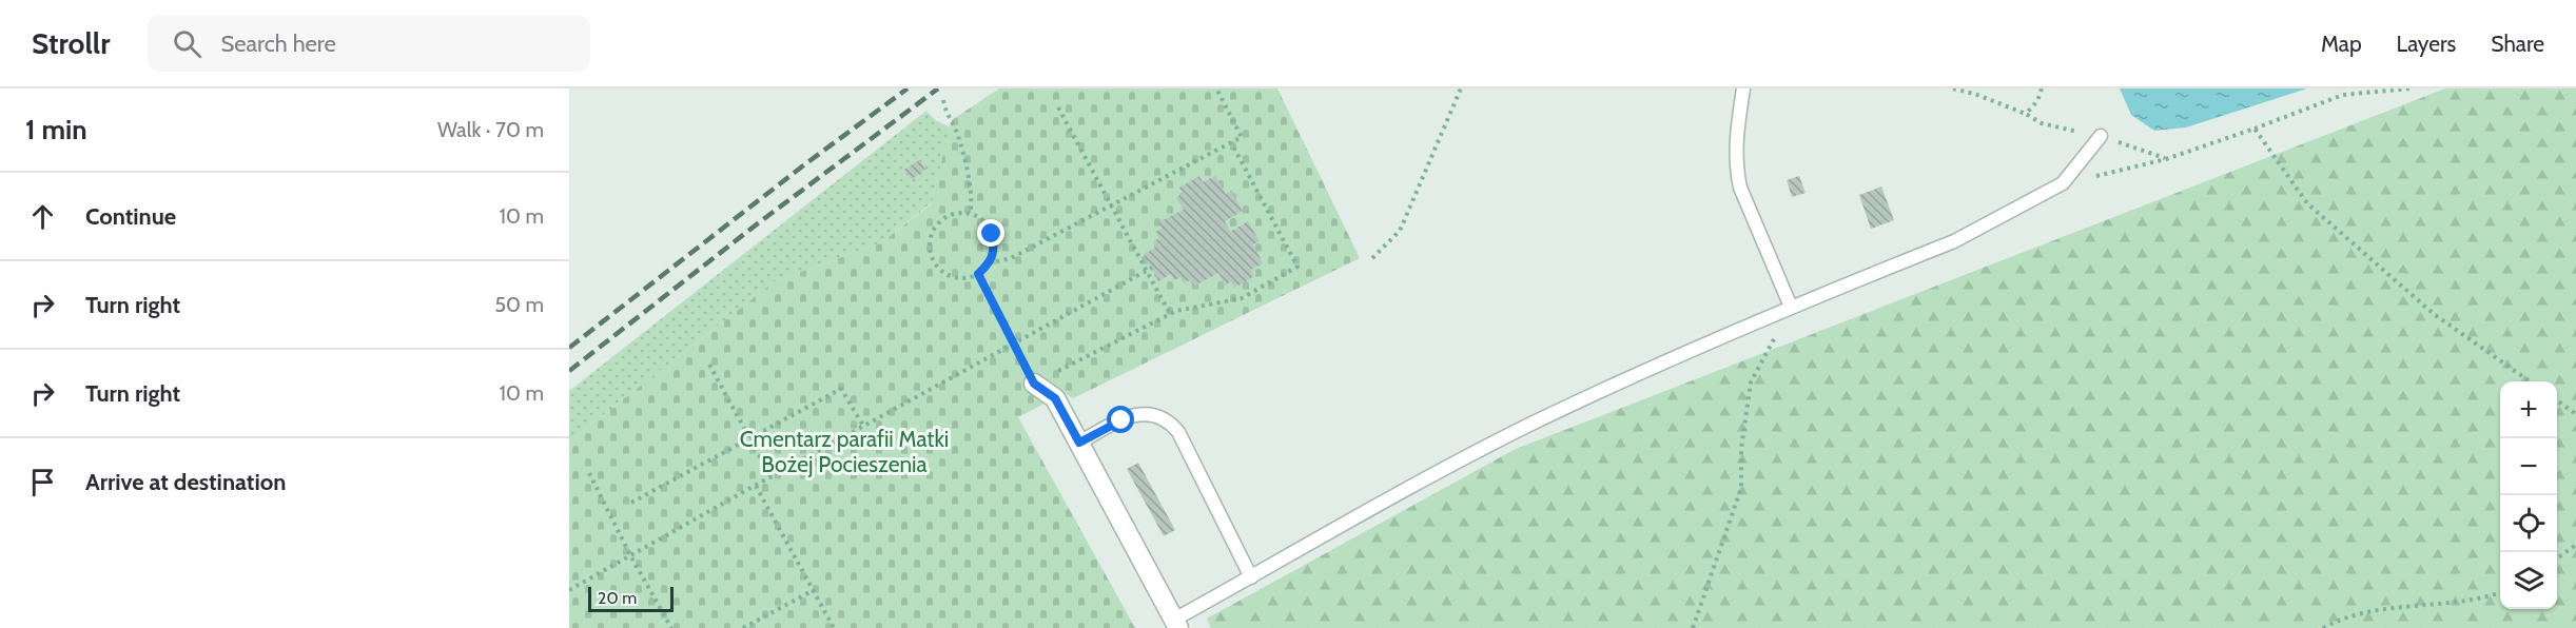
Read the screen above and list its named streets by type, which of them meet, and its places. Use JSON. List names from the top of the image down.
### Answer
{
  "parks": ["Cmentarz parafii Matki Bożej Pocieszenia"],
  "scale_bar": "20 m",
  "page": {
    "header": "Strollr",
    "search": "Search here",
    "nav": ["Map", "Layers", "Share"],
    "heading": ["1 min", "Walk · 70 m"],
    "list": [
      ["Continue", "10 m"],
      ["Turn right", "50 m"],
      ["Turn right", "10 m"],
      "Arrive at destination"
    ],
    "map_buttons": ["+", "−"],
    "scale": "20 m"
  }
}
